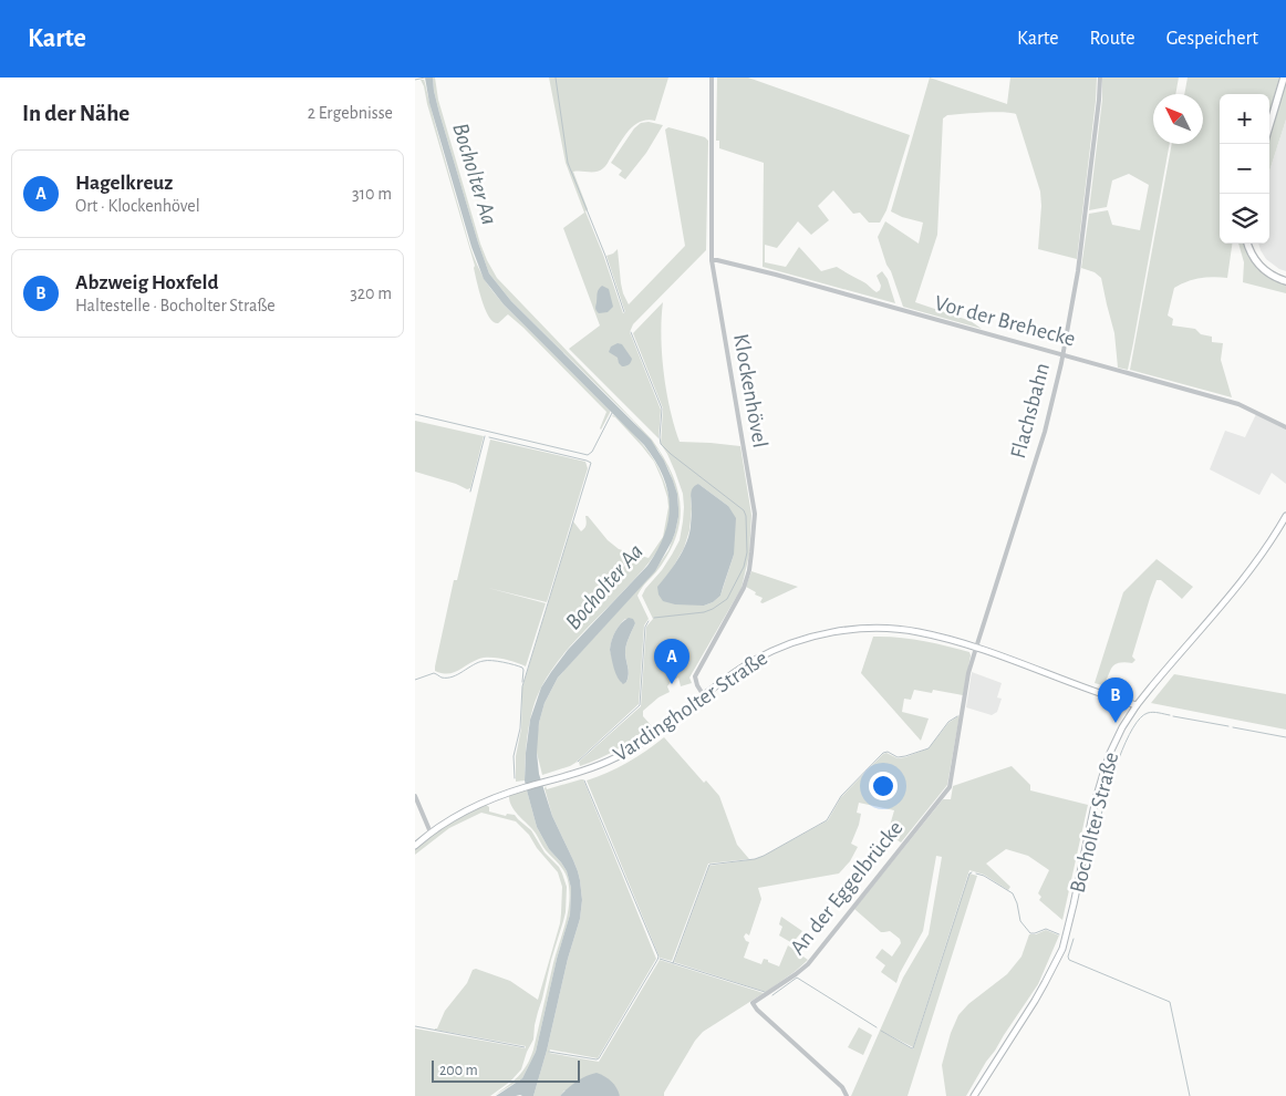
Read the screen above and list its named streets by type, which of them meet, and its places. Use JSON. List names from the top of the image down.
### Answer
{
  "streets": {
    "street": [
      "Vor der Brehecke",
      "Klockenhövel",
      "Flachsbahn",
      "Vardingholter Straße",
      "Bocholter Straße",
      "An der Eggelbrücke"
    ]
  },
  "crossings": [
    ["Vor der Brehecke", "Klockenhövel"],
    ["Vor der Brehecke", "Flachsbahn"],
    ["Klockenhövel", "Vardingholter Straße"],
    ["Flachsbahn", "Vardingholter Straße"],
    ["Flachsbahn", "An der Eggelbrücke"],
    ["Vardingholter Straße", "Bocholter Straße"],
    ["Vardingholter Straße", "An der Eggelbrücke"]
  ],
  "water": ["Bocholter Aa"],
  "scale_bar": "200 m",
  "north": "top left",
  "page": {
    "header": "Karte",
    "nav": ["Karte", "Route", "Gespeichert"],
    "heading": ["In der Nähe", "2 Ergebnisse"],
    "map_buttons": ["+", "−"],
    "list": [
      {
        "mark": "A",
        "name": "Hagelkreuz",
        "note": "Ort · Klockenhövel",
        "value": "310 m"
      },
      {
        "mark": "B",
        "name": "Abzweig Hoxfeld",
        "note": "Haltestelle · Bocholter Straße",
        "value": "320 m"
      }
    ],
    "pins": ["A", "B"],
    "scale": "200 m"
  }
}
